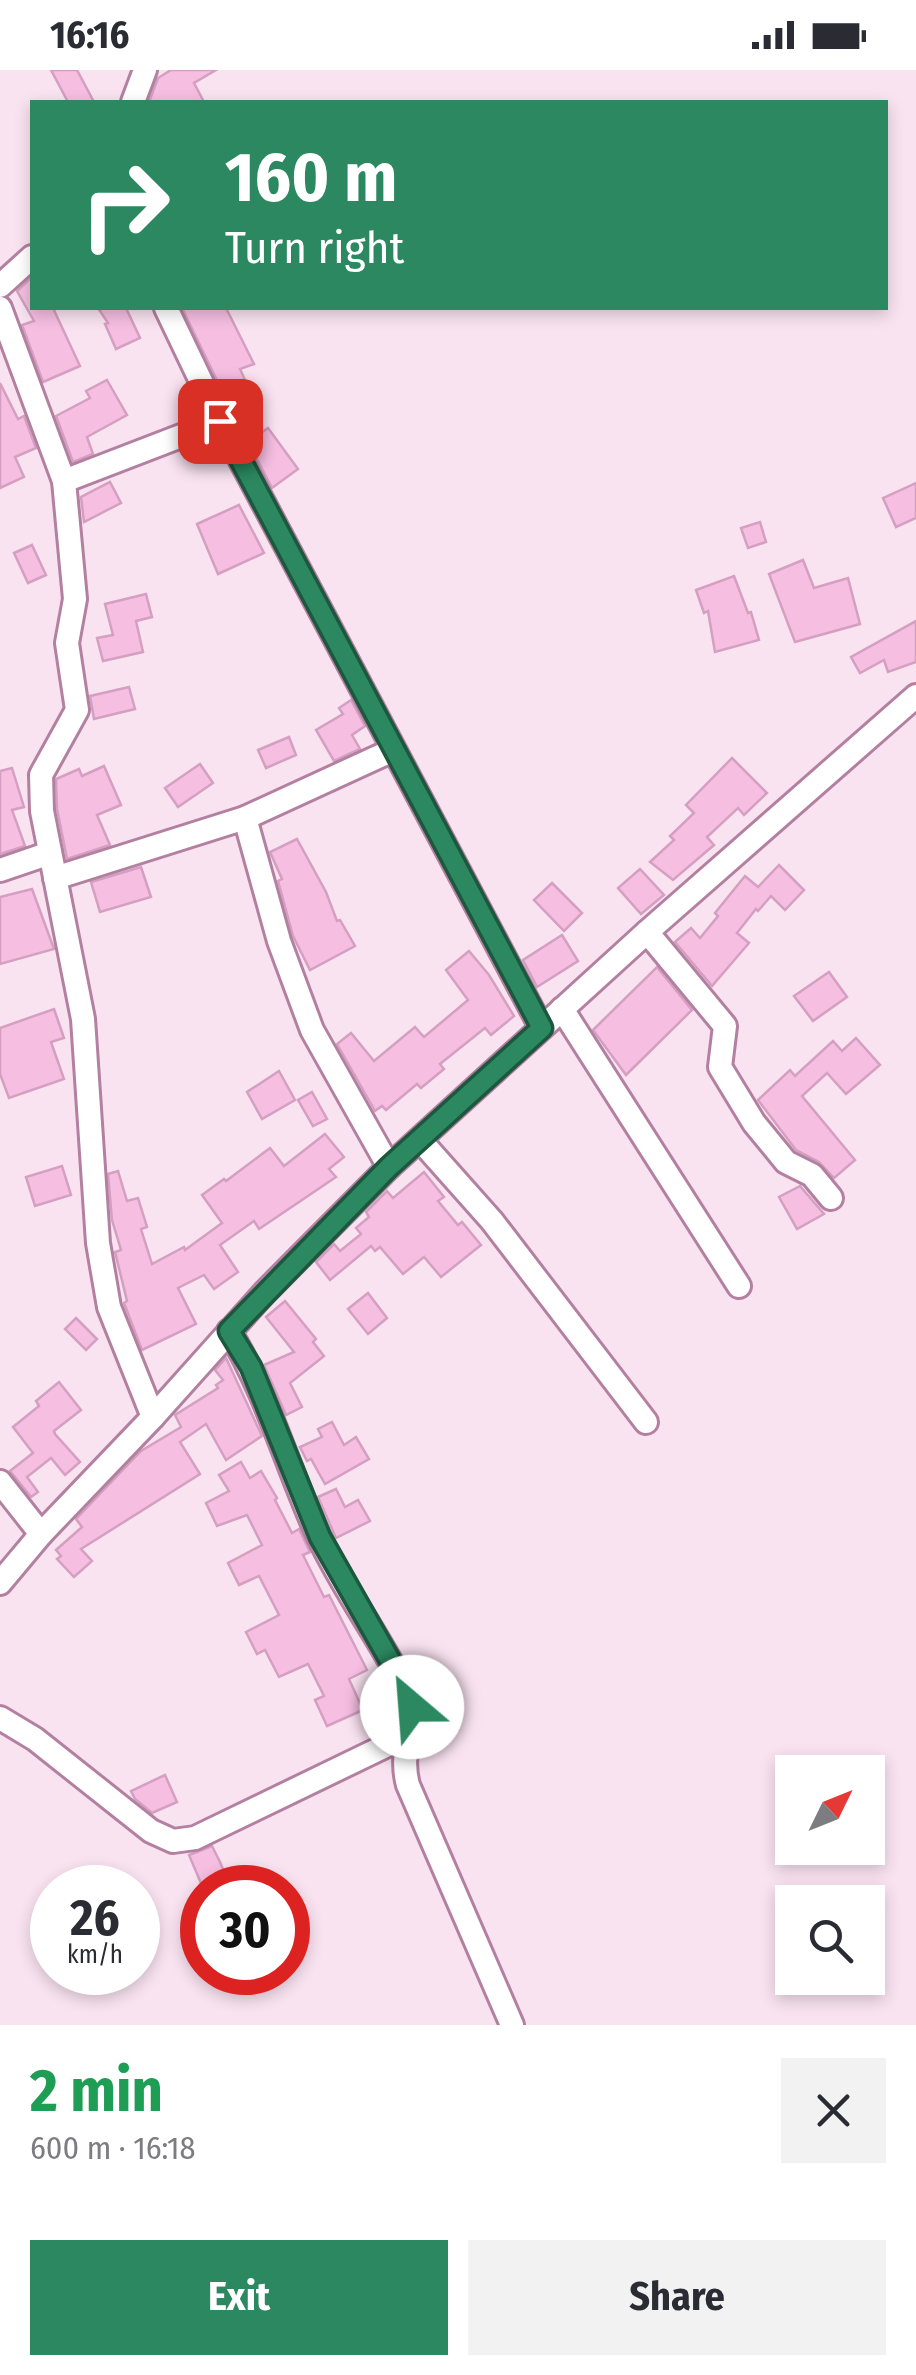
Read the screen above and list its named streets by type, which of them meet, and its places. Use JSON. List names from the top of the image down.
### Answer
{
  "north": "top right",
  "page": {
    "status": "16:16",
    "turn": ["160 m", "Turn right"],
    "speed": "26 km/h",
    "limit": "30",
    "heading": ["2 min", "600 m · 16:18"],
    "buttons": ["Exit", "Share"]
  }
}
